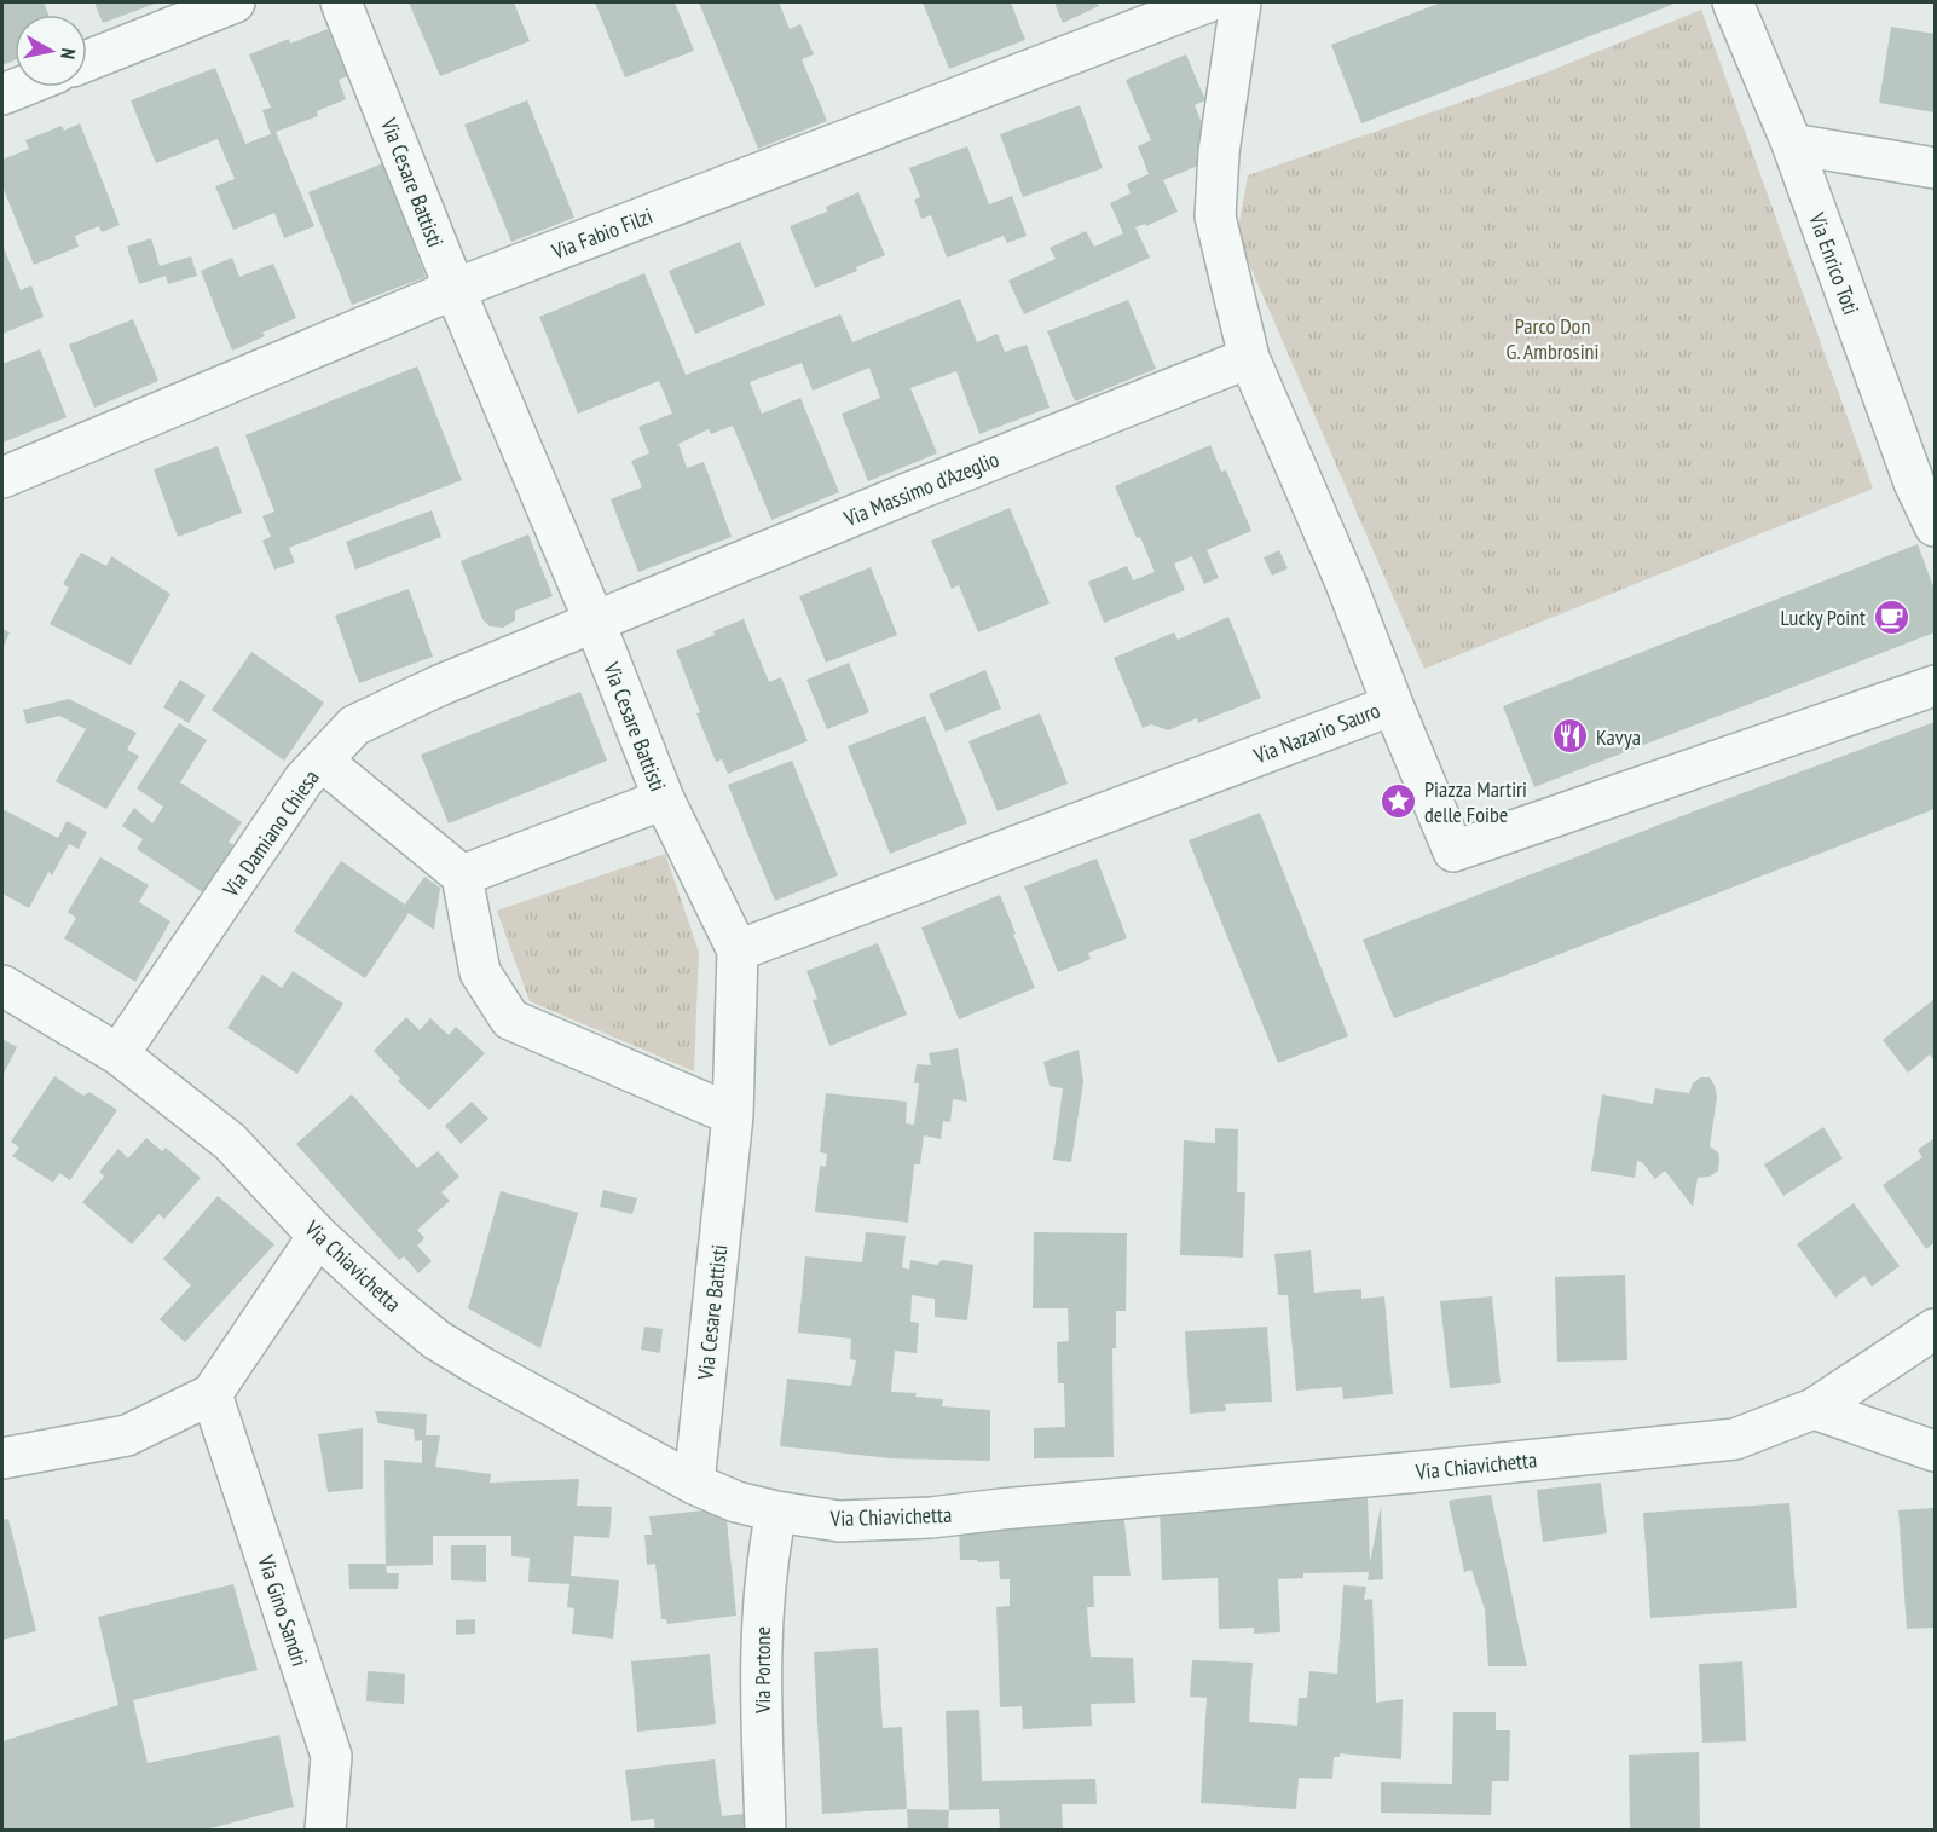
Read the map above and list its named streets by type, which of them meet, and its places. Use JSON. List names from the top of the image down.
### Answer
{
  "streets": {
    "street": [
      "Via Cesare Battisti",
      "Via Fabio Filzi",
      "Via Enrico Toti",
      "Via Massimo d'Azeglio",
      "Via Nazario Sauro",
      "Via Damiano Chiesa",
      "Via Chiavichetta",
      "Via Gino Sandri",
      "Via Portone"
    ]
  },
  "crossings": [
    ["Via Cesare Battisti", "Via Fabio Filzi"],
    ["Via Cesare Battisti", "Via Massimo d'Azeglio"],
    ["Via Cesare Battisti", "Via Nazario Sauro"],
    ["Via Cesare Battisti", "Via Damiano Chiesa"],
    ["Via Cesare Battisti", "Via Chiavichetta"],
    ["Via Massimo d'Azeglio", "Via Damiano Chiesa"],
    ["Via Damiano Chiesa", "Via Chiavichetta"],
    ["Via Chiavichetta", "Via Portone"]
  ],
  "parks": ["Parco Don G. Ambrosini"],
  "places": {
    "cafe": ["Lucky Point"],
    "restaurant": ["Kavya"],
    "place": ["Piazza Martiri delle Foibe"]
  },
  "north": "right"
}
